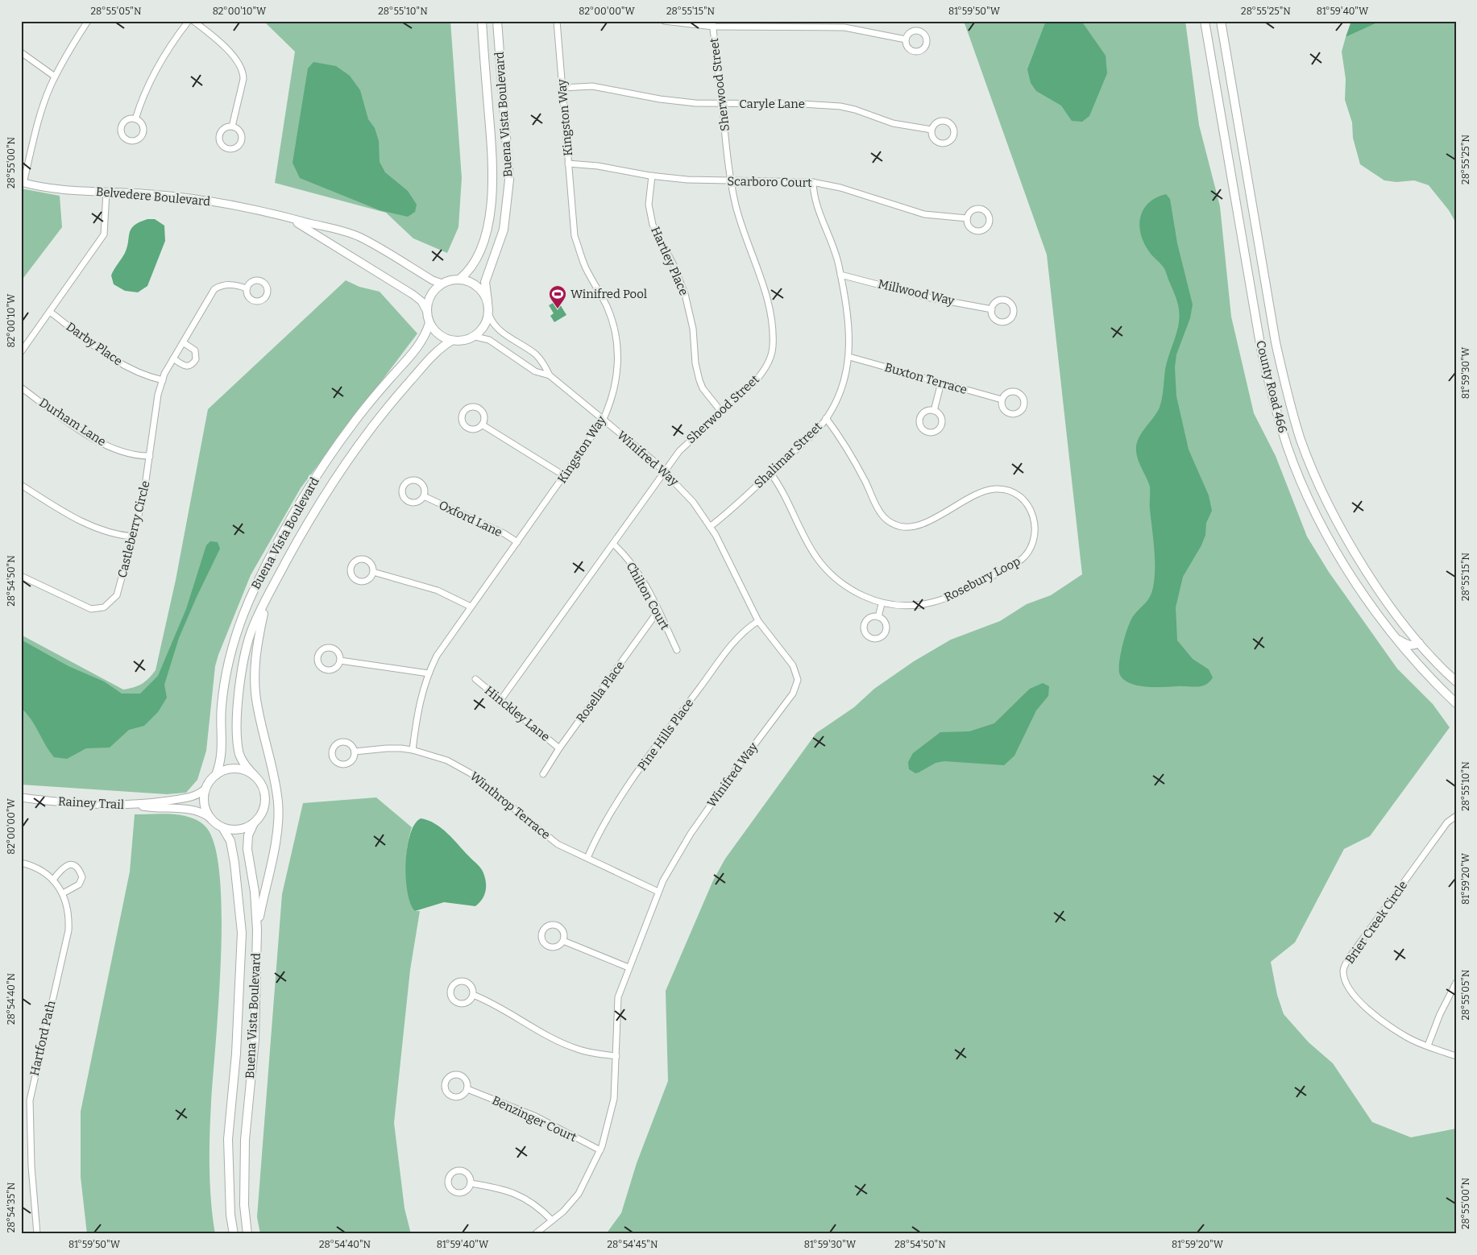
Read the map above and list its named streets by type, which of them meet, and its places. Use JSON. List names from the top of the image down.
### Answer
{
  "streets": {
    "main road": ["Buena Vista Boulevard", "County Road 466"],
    "street": [
      "Sherwood Street",
      "Caryle Lane",
      "Kingston Way",
      "Scarboro Court",
      "Belvedere Boulevard",
      "Hartley Place",
      "Millwood Way",
      "Darby Place",
      "Buxton Terrace",
      "Durham Lane",
      "Shalimar Street",
      "Winifred Way",
      "Oxford Lane",
      "Castleberry Circle",
      "Rosebury Loop",
      "Chilton Court",
      "Rosella Place",
      "Hinckley Lane",
      "Pine Hills Place",
      "Rainey Trail",
      "Winthrop Terrace",
      "Brier Creek Circle",
      "Hartford Path",
      "Benzinger Court"
    ]
  },
  "crossings": [
    ["Sherwood Street", "Caryle Lane"],
    ["Sherwood Street", "Scarboro Court"],
    ["Sherwood Street", "Hartley Place"],
    ["Sherwood Street", "Winifred Way"],
    ["Sherwood Street", "Chilton Court"],
    ["Sherwood Street", "Hinckley Lane"],
    ["Caryle Lane", "Kingston Way"],
    ["Buena Vista Boulevard", "Belvedere Boulevard"],
    ["Buena Vista Boulevard", "Rainey Trail"],
    ["Kingston Way", "Scarboro Court"],
    ["Kingston Way", "Winifred Way"],
    ["Kingston Way", "Oxford Lane"],
    ["Kingston Way", "Winthrop Terrace"],
    ["Scarboro Court", "Hartley Place"],
    ["Scarboro Court", "Shalimar Street"],
    ["Millwood Way", "Shalimar Street"],
    ["Darby Place", "Castleberry Circle"],
    ["Buxton Terrace", "Shalimar Street"],
    ["Durham Lane", "Castleberry Circle"],
    ["Shalimar Street", "Winifred Way"],
    ["Shalimar Street", "Rosebury Loop"],
    ["Winifred Way", "Pine Hills Place"],
    ["Winifred Way", "Winthrop Terrace"],
    ["Winifred Way", "Benzinger Court"],
    ["Chilton Court", "Rosella Place"],
    ["Rosella Place", "Hinckley Lane"],
    ["Pine Hills Place", "Winthrop Terrace"]
  ],
  "places": {
    "sports": ["Winifred Pool"]
  },
  "coordinates": [
    "28°55'05\"N",
    "82°00'10\"W",
    "28°55'10\"N",
    "82°00'00\"W",
    "28°55'15\"N",
    "81°59'50\"W",
    "28°55'25\"N",
    "81°59'40\"W",
    "28°55'00\"N",
    "81°59'30\"W",
    "28°54'50\"N",
    "81°59'20\"W",
    "28°54'40\"N",
    "28°54'35\"N",
    "28°54'45\"N"
  ]
}
